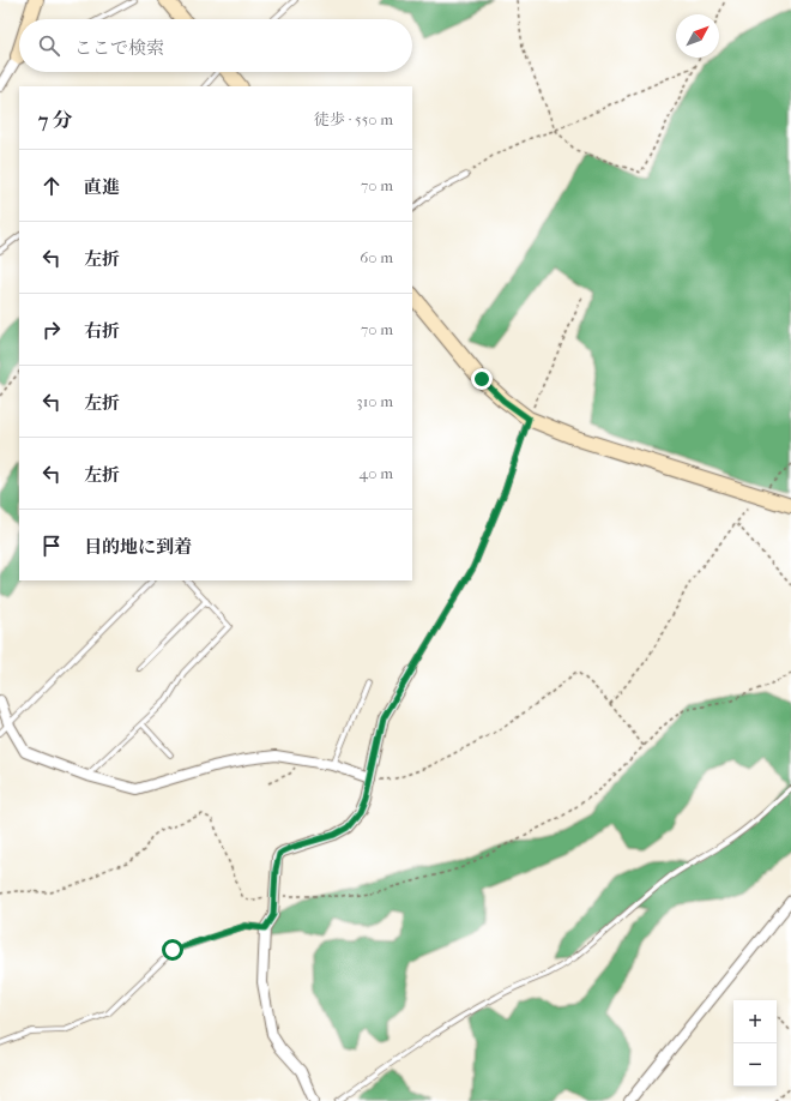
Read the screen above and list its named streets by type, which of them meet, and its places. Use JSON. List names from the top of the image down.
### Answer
{
  "north": "top right",
  "page": {
    "search": "ここで検索",
    "heading": ["7 分", "徒歩 · 550 m"],
    "list": [
      ["直進", "70 m"],
      ["左折", "60 m"],
      ["右折", "70 m"],
      ["左折", "310 m"],
      ["左折", "40 m"],
      "目的地に到着"
    ],
    "map_buttons": ["+", "−"]
  }
}
